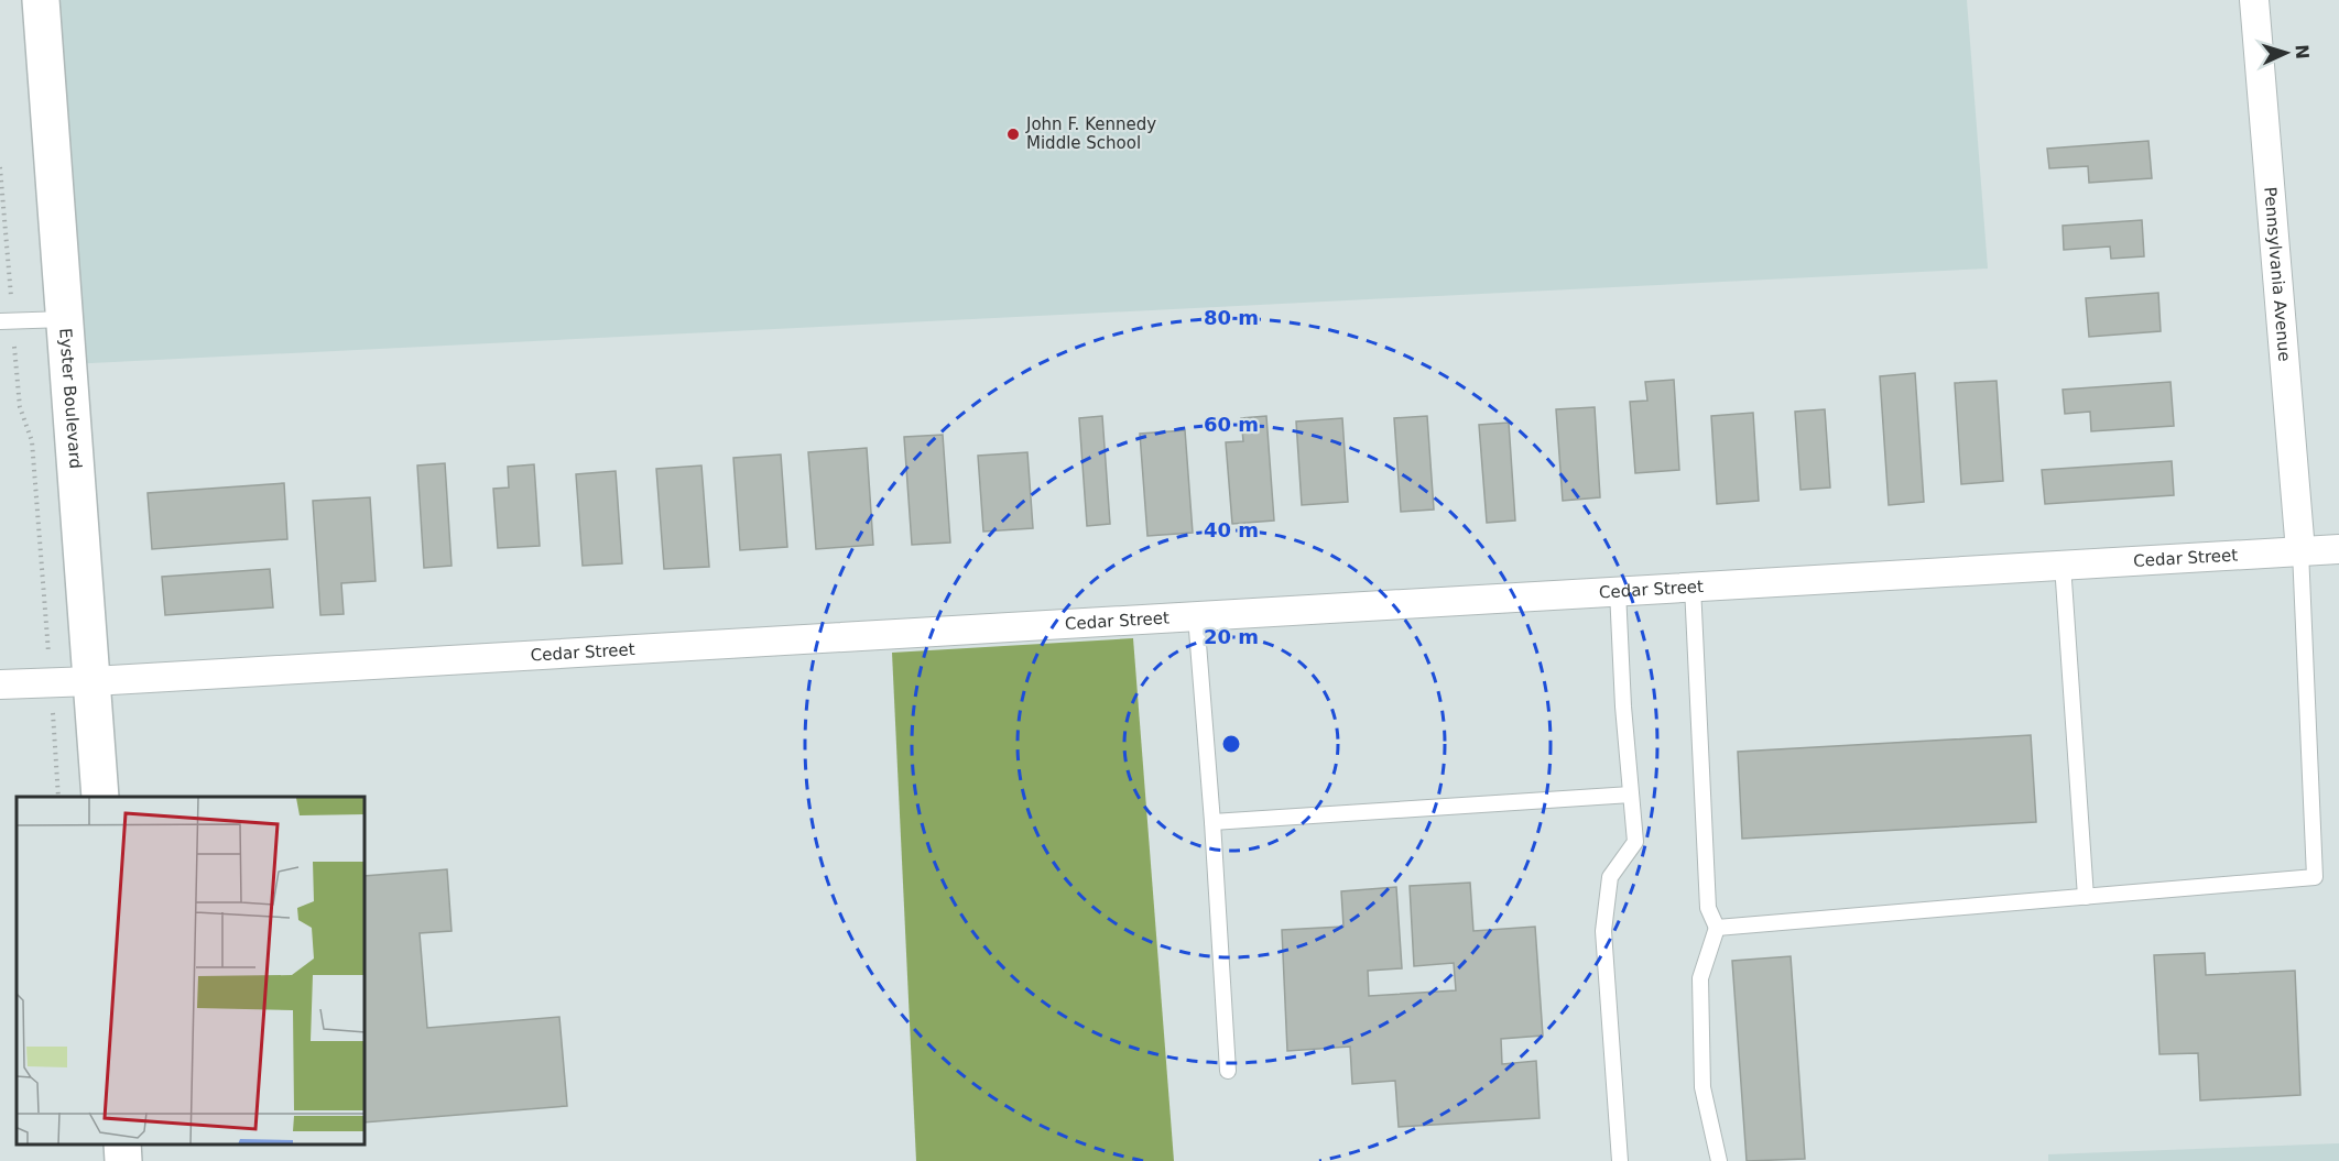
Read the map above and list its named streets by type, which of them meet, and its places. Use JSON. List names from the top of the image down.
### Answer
{
  "streets": {
    "street": ["Pennsylvania Avenue", "Eyster Boulevard", "Cedar Street"]
  },
  "crossings": [
    ["Pennsylvania Avenue", "Cedar Street"],
    ["Eyster Boulevard", "Cedar Street"]
  ],
  "places": ["John F. Kennedy Middle School"],
  "north": "right",
  "rings": [
    "80 m",
    "60 m",
    "40 m",
    "20 m"
  ]
}
